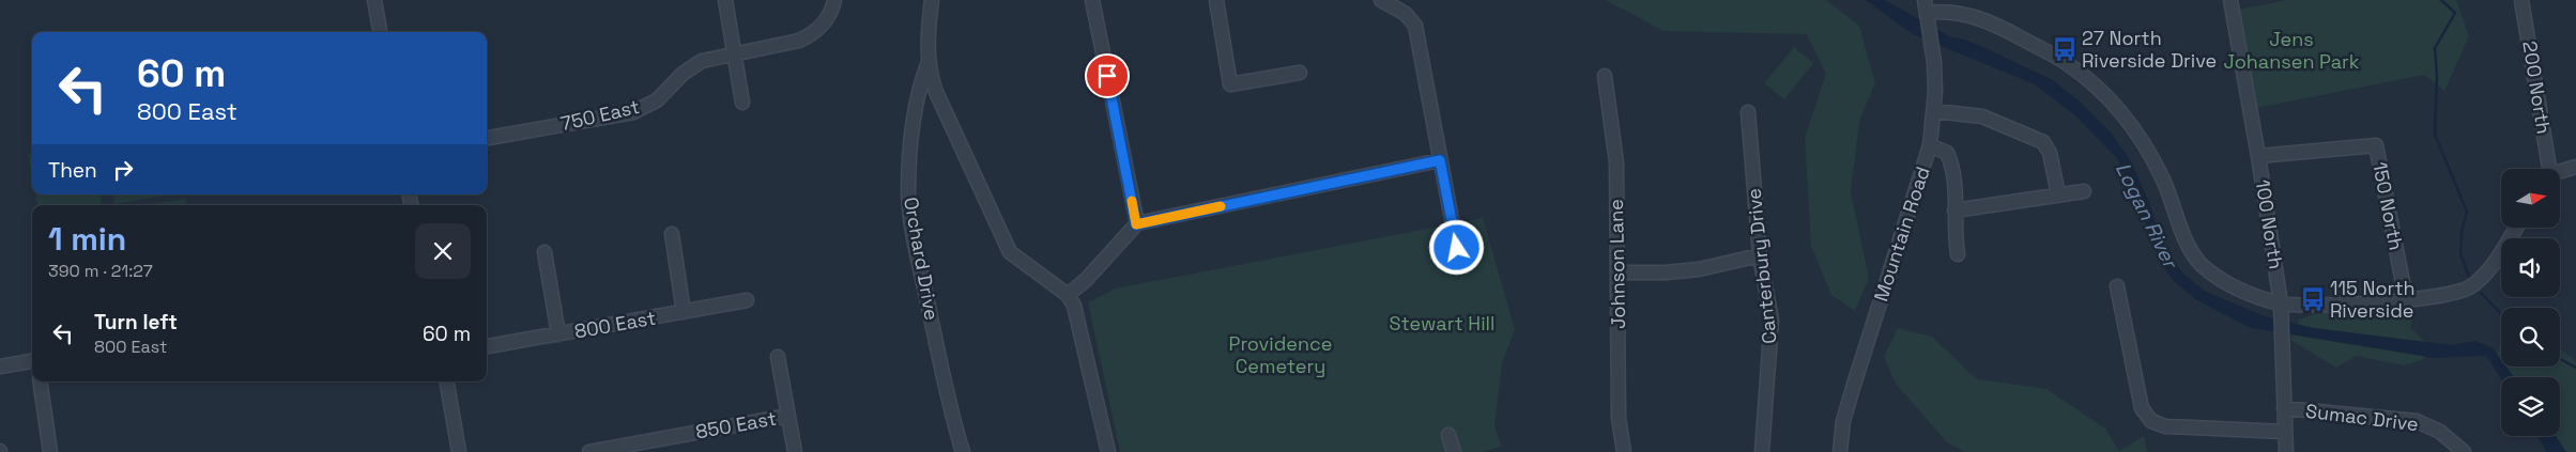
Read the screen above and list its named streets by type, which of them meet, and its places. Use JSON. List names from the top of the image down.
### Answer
{
  "streets": {
    "street": [
      "200 North",
      "750 East",
      "150 North",
      "100 North",
      "Mountain Road",
      "Orchard Drive",
      "Johnson Lane",
      "Canterbury Drive",
      "800 East",
      "Sumac Drive",
      "850 East"
    ]
  },
  "crossings": [
    ["150 North", "100 North"],
    ["100 North", "Sumac Drive"]
  ],
  "water": ["Logan River"],
  "parks": ["Jens Johansen Park", "Stewart Hill", "Providence Cemetery"],
  "places": {
    "bus stop": ["27 North Riverside Drive", "115 North Riverside"]
  },
  "north": "right",
  "page": {
    "turn": ["60 m", "800 East"],
    "then": "Then",
    "heading": ["1 min", "390 m · 21:27"],
    "list": [
      {
        "name": "Turn left",
        "note": "800 East",
        "value": "60 m"
      }
    ]
  }
}
